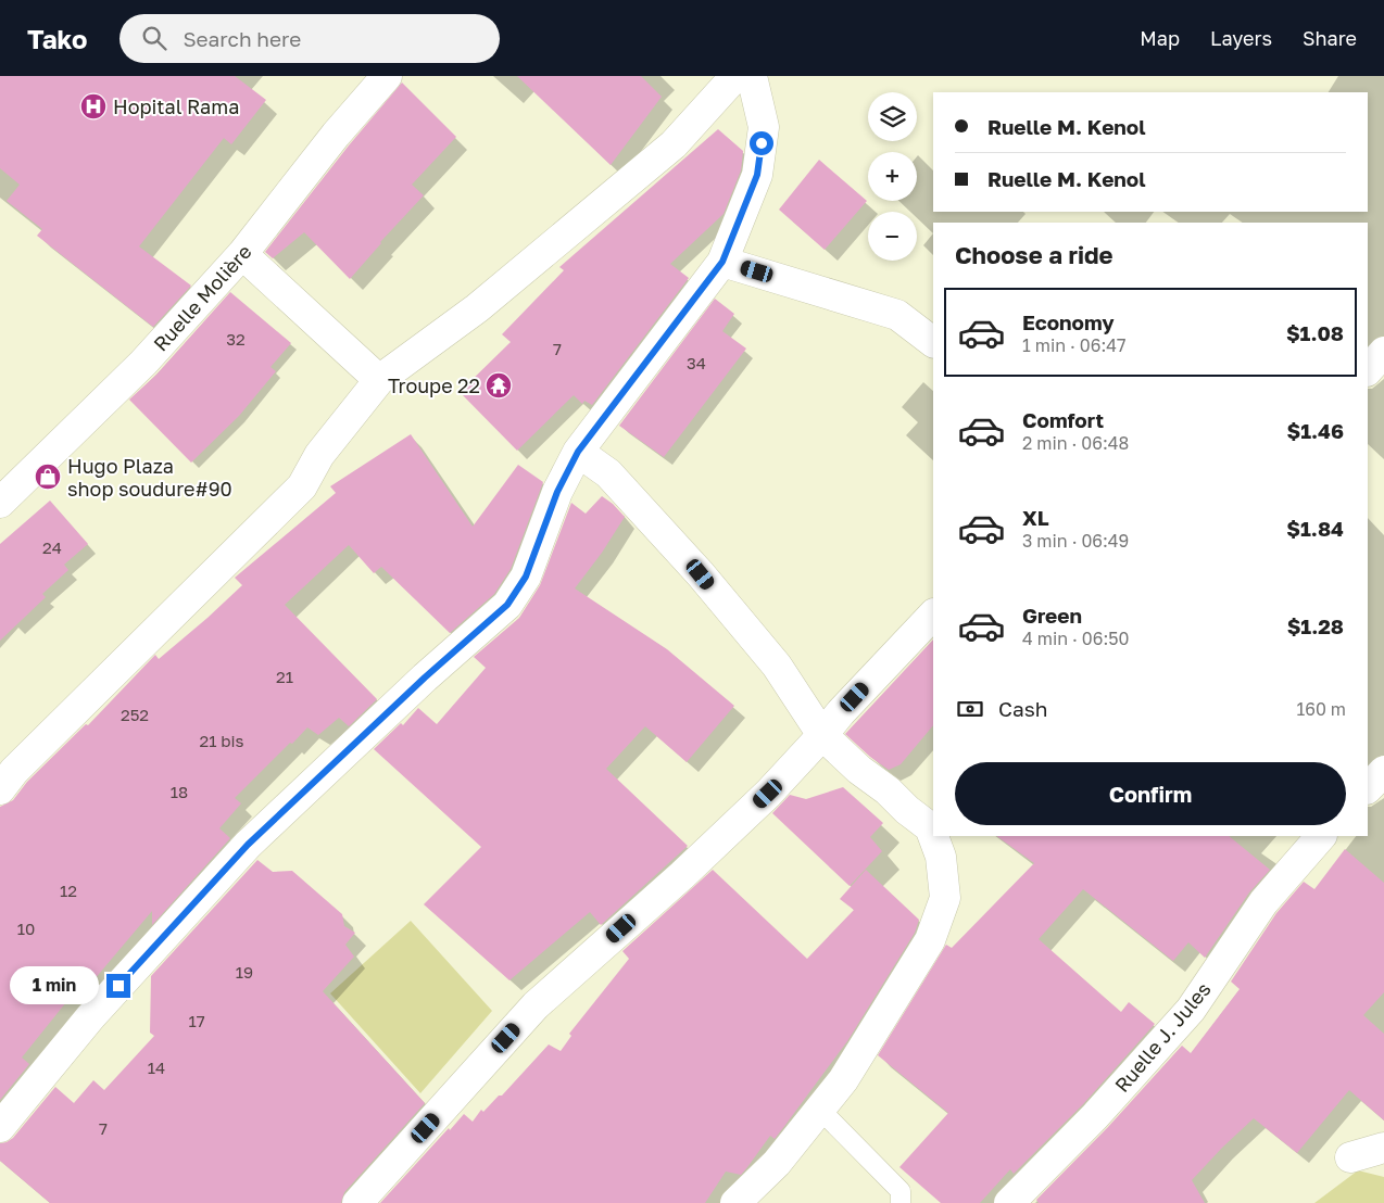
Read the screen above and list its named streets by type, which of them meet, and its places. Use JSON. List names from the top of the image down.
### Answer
{
  "streets": {
    "street": ["Ruelle Molière", "Ruelle J. Jules"]
  },
  "places": {
    "hospital": ["Hopital Rama"],
    "temple": ["Troupe 22"],
    "shop": ["Hugo Plaza shop soudure#90"]
  },
  "house_numbers": [
    "32",
    "7",
    "34",
    "24",
    "21",
    "252",
    "21 bis",
    "18",
    "12",
    "10",
    "19",
    "17",
    "14",
    "7"
  ],
  "page": {
    "header": "Tako",
    "search": "Search here",
    "nav": ["Map", "Layers", "Share"],
    "map_buttons": ["+", "−"],
    "banner": ["Ruelle M. Kenol", "Ruelle M. Kenol"],
    "heading": "Choose a ride",
    "list": [
      {
        "name": "Economy",
        "note": "1 min · 06:47",
        "value": "$1.08"
      },
      {
        "name": "Comfort",
        "note": "2 min · 06:48",
        "value": "$1.46"
      },
      {
        "name": "XL",
        "note": "3 min · 06:49",
        "value": "$1.84"
      },
      {
        "name": "Green",
        "note": "4 min · 06:50",
        "value": "$1.28"
      }
    ],
    "pay": ["Cash", "160 m"],
    "buttons": "Confirm",
    "bubble": "1 min"
  }
}
